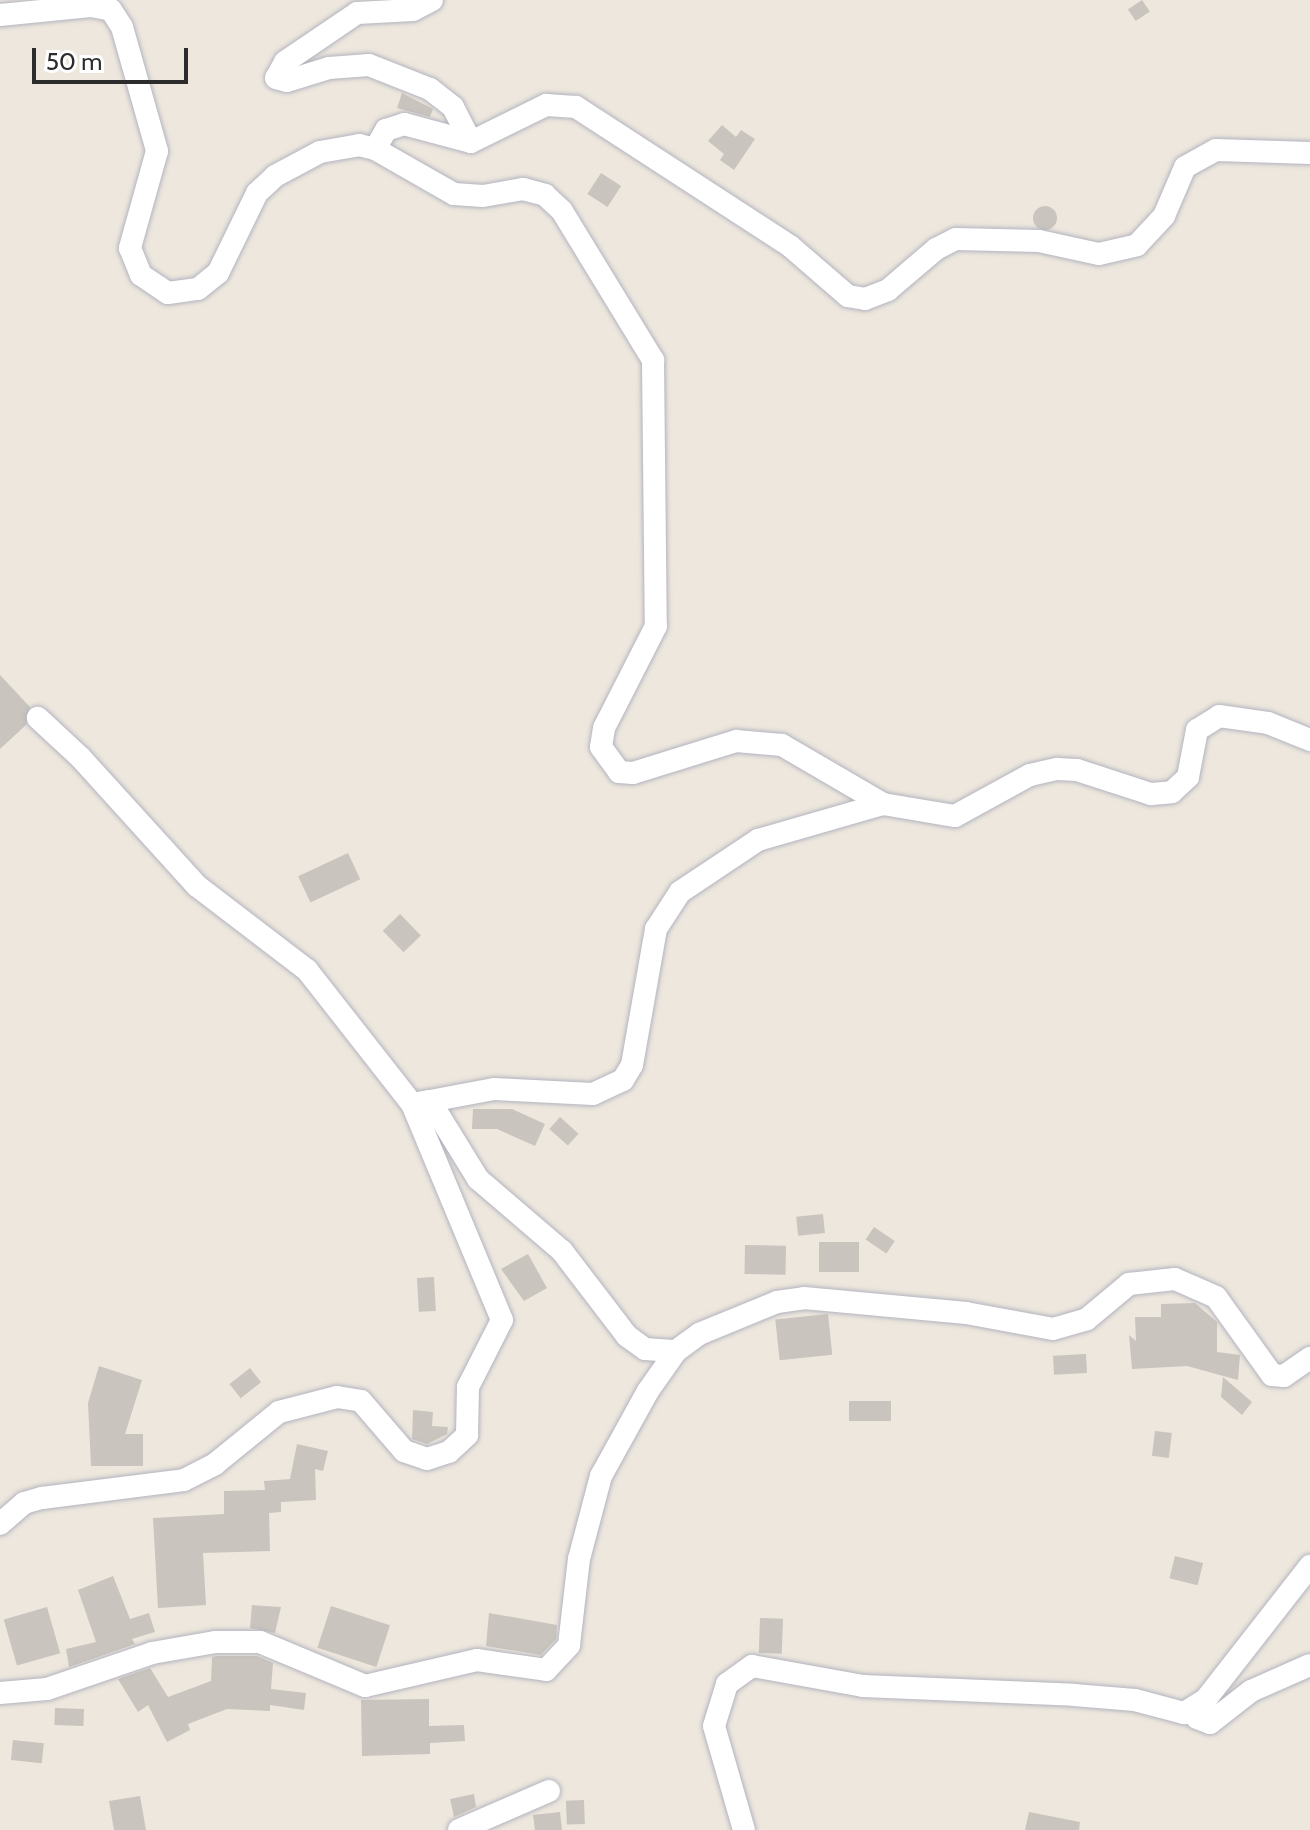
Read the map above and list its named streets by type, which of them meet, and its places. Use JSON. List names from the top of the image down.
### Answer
{
  "scale_bar": "50 m"
}
